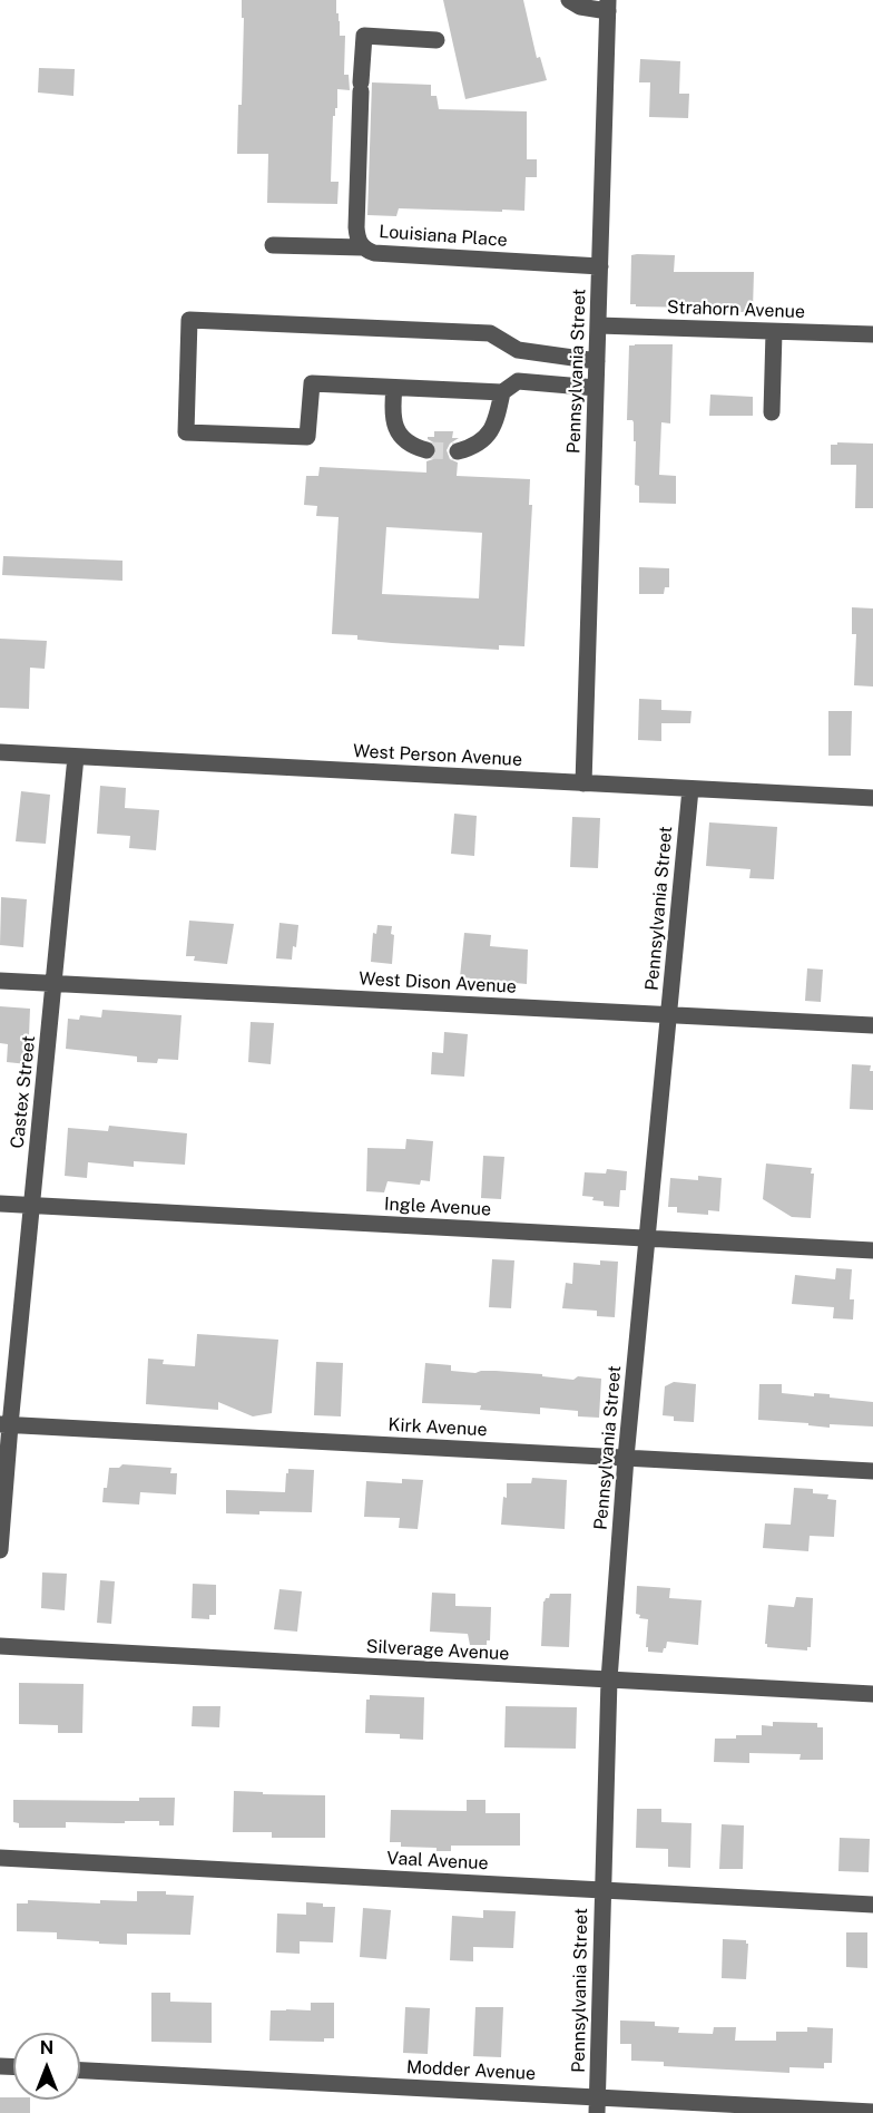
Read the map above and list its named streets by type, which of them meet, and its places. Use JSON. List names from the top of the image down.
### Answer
{
  "streets": {
    "street": [
      "Louisiana Place",
      "Strahorn Avenue",
      "Pennsylvania Street",
      "West Person Avenue",
      "West Dison Avenue",
      "Castex Street",
      "Ingle Avenue",
      "Kirk Avenue",
      "Silverage Avenue",
      "Vaal Avenue",
      "Modder Avenue"
    ]
  },
  "crossings": [
    ["Louisiana Place", "Pennsylvania Street"],
    ["Strahorn Avenue", "Pennsylvania Street"],
    ["Pennsylvania Street", "West Person Avenue"],
    ["Pennsylvania Street", "West Dison Avenue"],
    ["Pennsylvania Street", "Ingle Avenue"],
    ["Pennsylvania Street", "Kirk Avenue"],
    ["Pennsylvania Street", "Silverage Avenue"],
    ["Pennsylvania Street", "Vaal Avenue"],
    ["Pennsylvania Street", "Modder Avenue"],
    ["West Person Avenue", "Castex Street"],
    ["West Dison Avenue", "Castex Street"],
    ["Castex Street", "Ingle Avenue"],
    ["Castex Street", "Kirk Avenue"]
  ],
  "north": "top"
}
